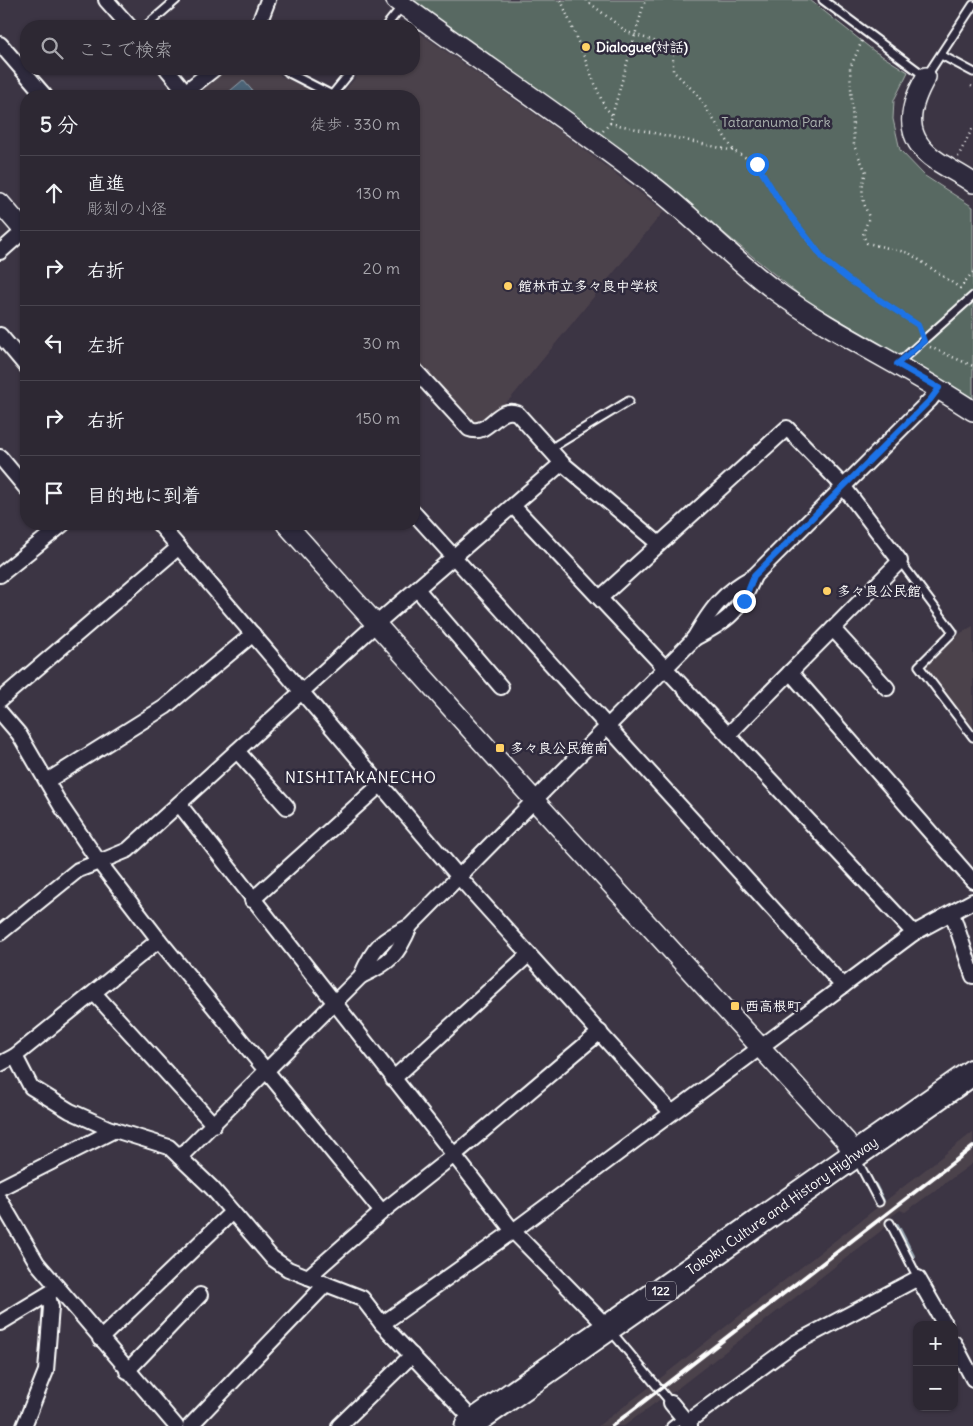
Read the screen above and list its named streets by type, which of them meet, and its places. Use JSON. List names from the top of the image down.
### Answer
{
  "streets": {
    "highway": ["Tokoku Culture and History Highway", "122"]
  },
  "districts": ["NISHITAKANECHO"],
  "parks": ["Tataranuma Park"],
  "places": {
    "other": ["Dialogue(対話)", "館林市立多々良中学校", "多々良公民館"],
    "transit": ["多々良公民館南", "西高根町"]
  },
  "page": {
    "search": "ここで検索",
    "heading": ["5 分", "徒歩 · 330 m"],
    "list": [
      ["直進", "彫刻の小径", "130 m"],
      ["右折", "20 m"],
      ["左折", "30 m"],
      ["右折", "150 m"],
      "目的地に到着"
    ],
    "map_buttons": ["+", "−"]
  }
}
